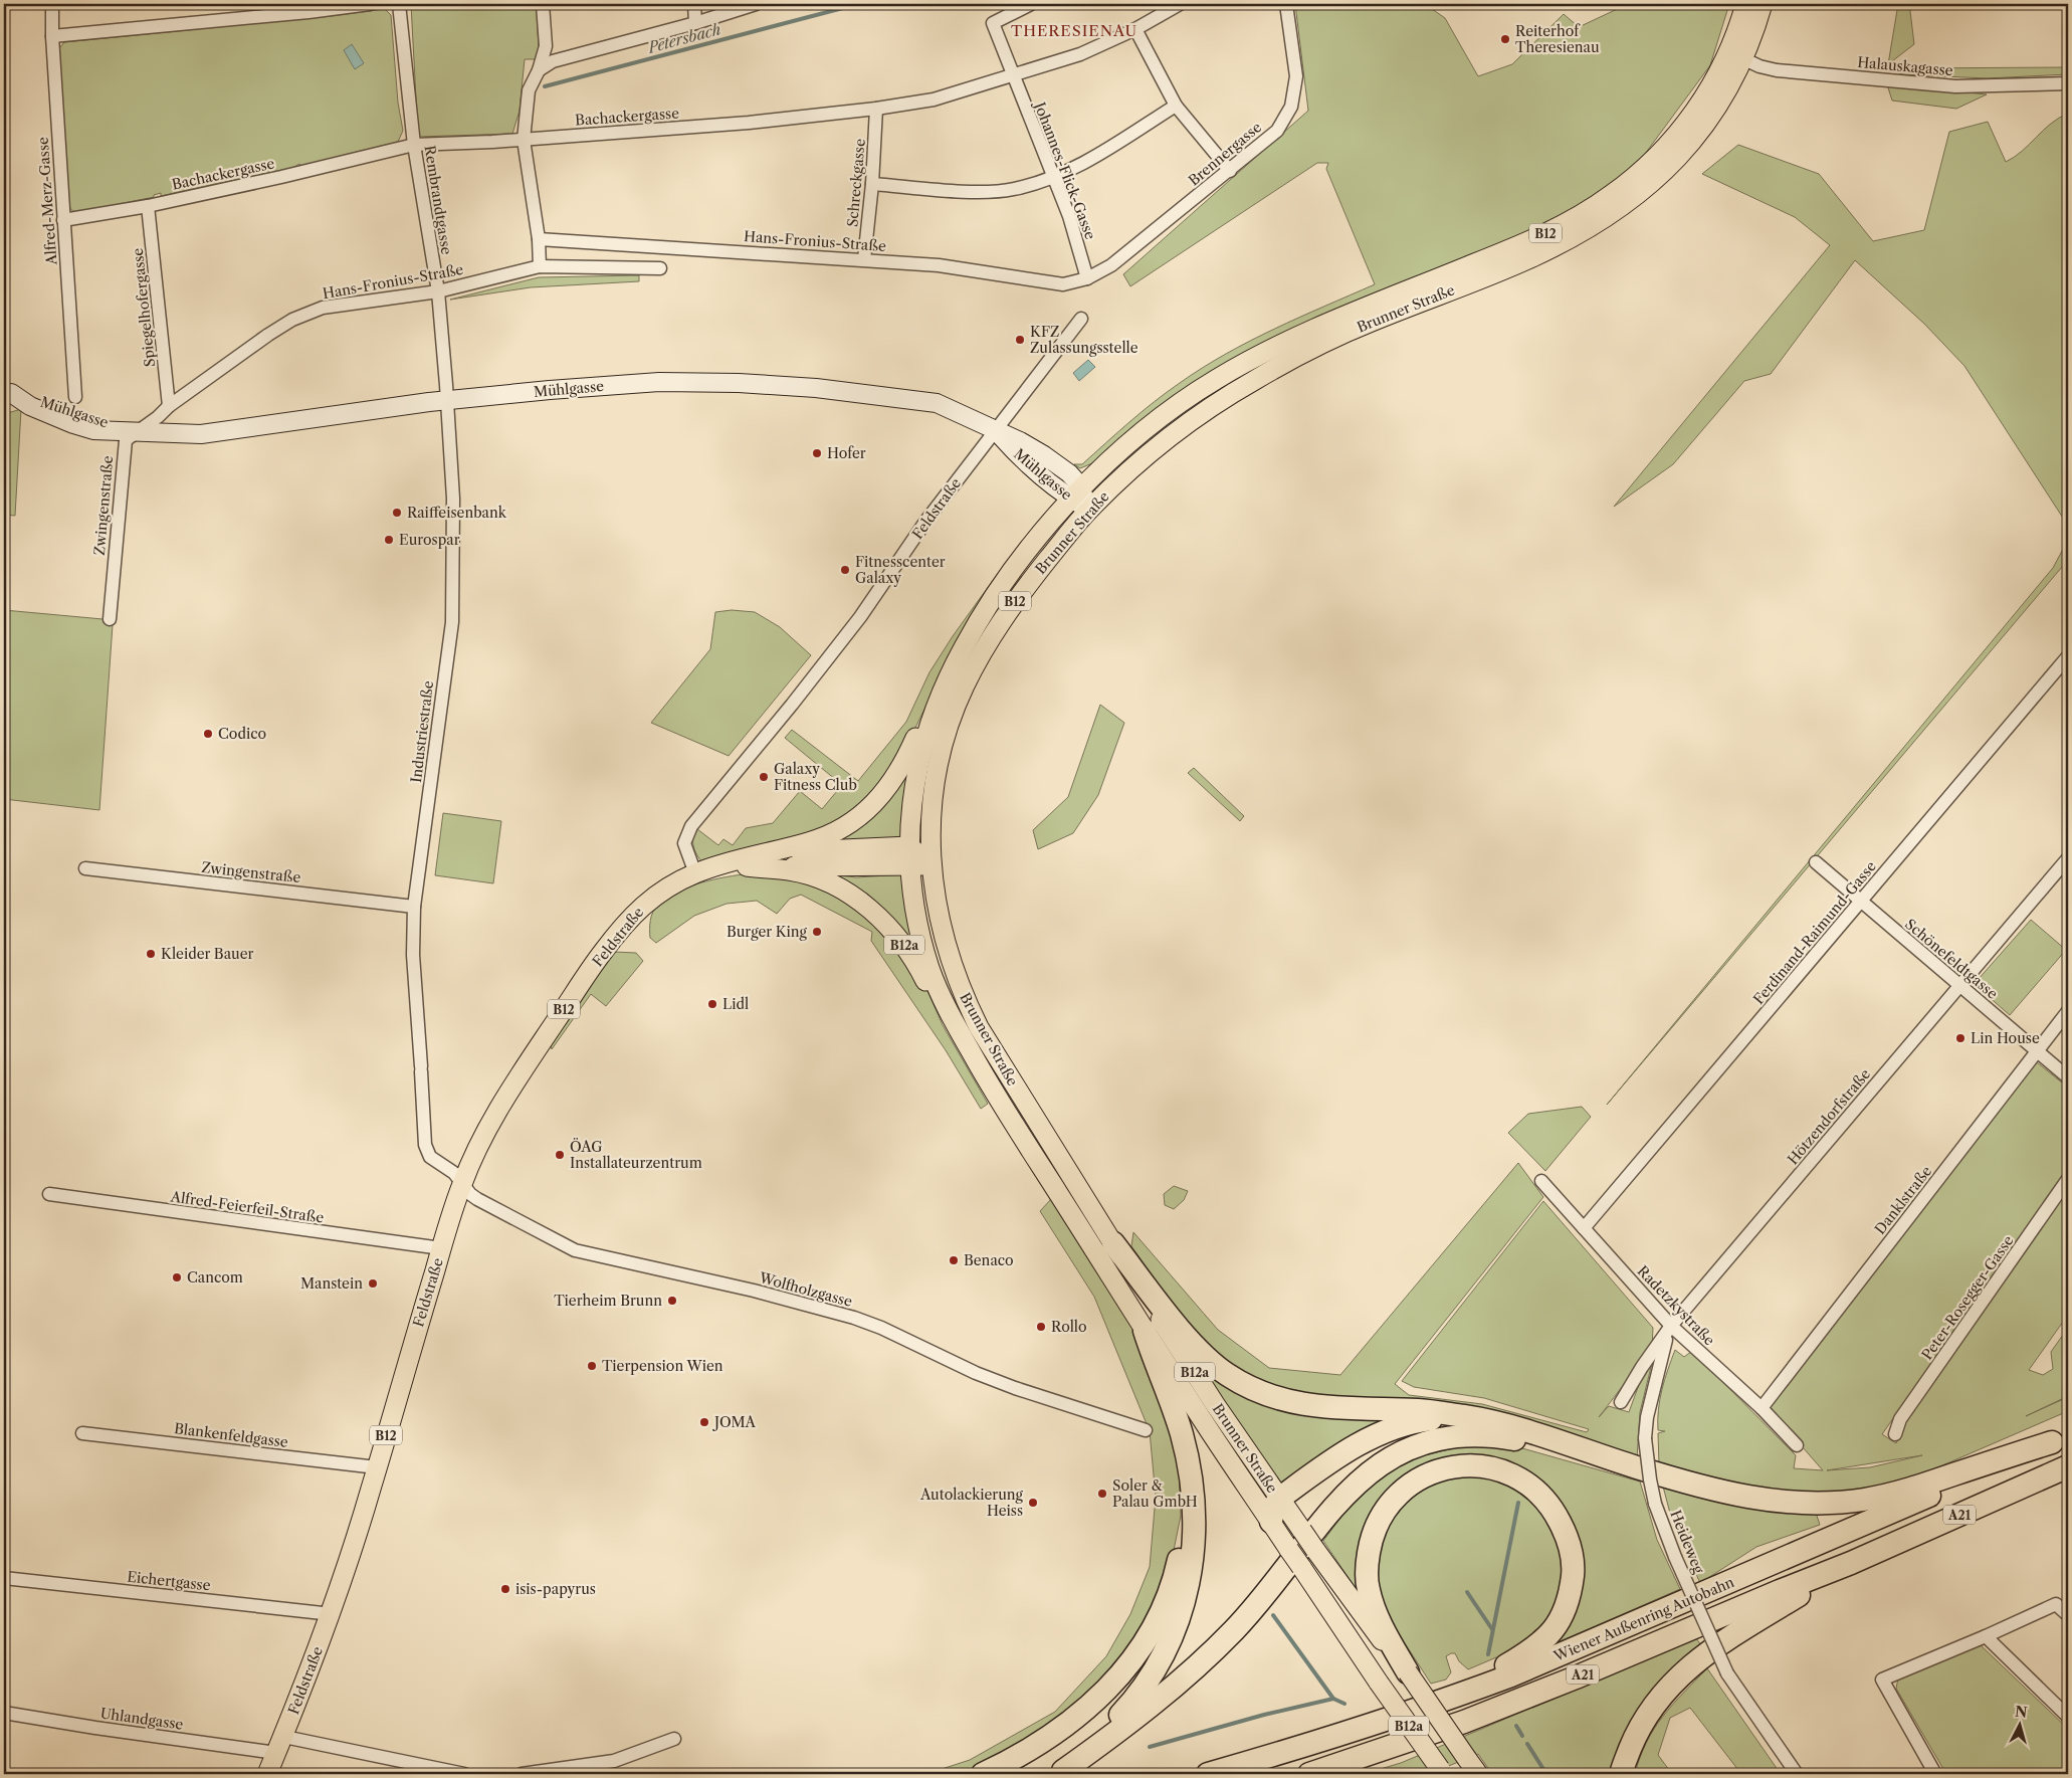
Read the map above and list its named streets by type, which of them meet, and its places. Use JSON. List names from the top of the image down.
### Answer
{
  "streets": {
    "highway": ["A21", "Wiener Außenring Autobahn"],
    "main road": [
      "B12",
      "Brunner Straße",
      "Feldstraße",
      "B12a"
    ],
    "street": [
      "Halauskagasse",
      "Bachackergasse",
      "Brennergasse",
      "Johannes-Flick-Gasse",
      "Schreckgasse",
      "Rembrandtgasse",
      "Alfred-Merz-Gasse",
      "Hans-Fronius-Straße",
      "Spiegelhofergasse",
      "Mühlgasse",
      "Zwingenstraße",
      "Industriestraße",
      "Ferdinand-Raimund-Gasse",
      "Schönefeldtgasse",
      "Hötzendorfstraße",
      "Danklstraße",
      "Alfred-Feierfeil-Straße",
      "Wolfholzgasse",
      "Peter-Rosegger-Gasse",
      "Radetzkystraße",
      "Blankenfeldgasse",
      "Heideweg",
      "Eichertgasse",
      "Uhlandgasse"
    ]
  },
  "crossings": [
    ["Halauskagasse", "Brunner Straße"],
    ["Bachackergasse", "Johannes-Flick-Gasse"],
    ["Bachackergasse", "Schreckgasse"],
    ["Bachackergasse", "Rembrandtgasse"],
    ["Bachackergasse", "Alfred-Merz-Gasse"],
    ["Bachackergasse", "Spiegelhofergasse"],
    ["Brennergasse", "Johannes-Flick-Gasse"],
    ["Brennergasse", "Hans-Fronius-Straße"],
    ["Johannes-Flick-Gasse", "Hans-Fronius-Straße"],
    ["Schreckgasse", "Hans-Fronius-Straße"],
    ["Rembrandtgasse", "Hans-Fronius-Straße"],
    ["Rembrandtgasse", "Mühlgasse"],
    ["Rembrandtgasse", "Industriestraße"],
    ["Hans-Fronius-Straße", "Spiegelhofergasse"],
    ["Hans-Fronius-Straße", "Mühlgasse"],
    ["Hans-Fronius-Straße", "Zwingenstraße"],
    ["Brunner Straße", "Mühlgasse"],
    ["Brunner Straße", "B12a"],
    ["Mühlgasse", "Zwingenstraße"],
    ["Mühlgasse", "Feldstraße"],
    ["Mühlgasse", "Industriestraße"],
    ["Zwingenstraße", "Industriestraße"],
    ["Feldstraße", "Industriestraße"],
    ["Feldstraße", "B12a"],
    ["Feldstraße", "Alfred-Feierfeil-Straße"],
    ["Feldstraße", "Wolfholzgasse"],
    ["Feldstraße", "Blankenfeldgasse"],
    ["Feldstraße", "Eichertgasse"],
    ["Feldstraße", "Uhlandgasse"],
    ["Industriestraße", "Wolfholzgasse"],
    ["Ferdinand-Raimund-Gasse", "Schönefeldtgasse"],
    ["Ferdinand-Raimund-Gasse", "Radetzkystraße"],
    ["Schönefeldtgasse", "Hötzendorfstraße"],
    ["Schönefeldtgasse", "Danklstraße"],
    ["Hötzendorfstraße", "Radetzkystraße"],
    ["Hötzendorfstraße", "Heideweg"],
    ["Danklstraße", "Radetzkystraße"],
    ["Radetzkystraße", "Heideweg"]
  ],
  "districts": ["THERESIENAU"],
  "water": ["Petersbach"],
  "places": [
    "Reiterhof Theresienau",
    "KFZ Zulassungsstelle",
    "Hofer",
    "Raiffeisenbank",
    "Eurospar",
    "Fitnesscenter Galaxy",
    "Codico",
    "Galaxy Fitness Club",
    "Burger King",
    "Kleider Bauer",
    "Lidl",
    "Lin House",
    "ÖAG Installateurzentrum",
    "Benaco",
    "Cancom",
    "Manstein",
    "Tierheim Brunn",
    "Rollo",
    "Tierpension Wien",
    "JOMA",
    "Soler & Palau GmbH",
    "Autolackierung Heiss",
    "isis-papyrus"
  ],
  "north": "top"
}
